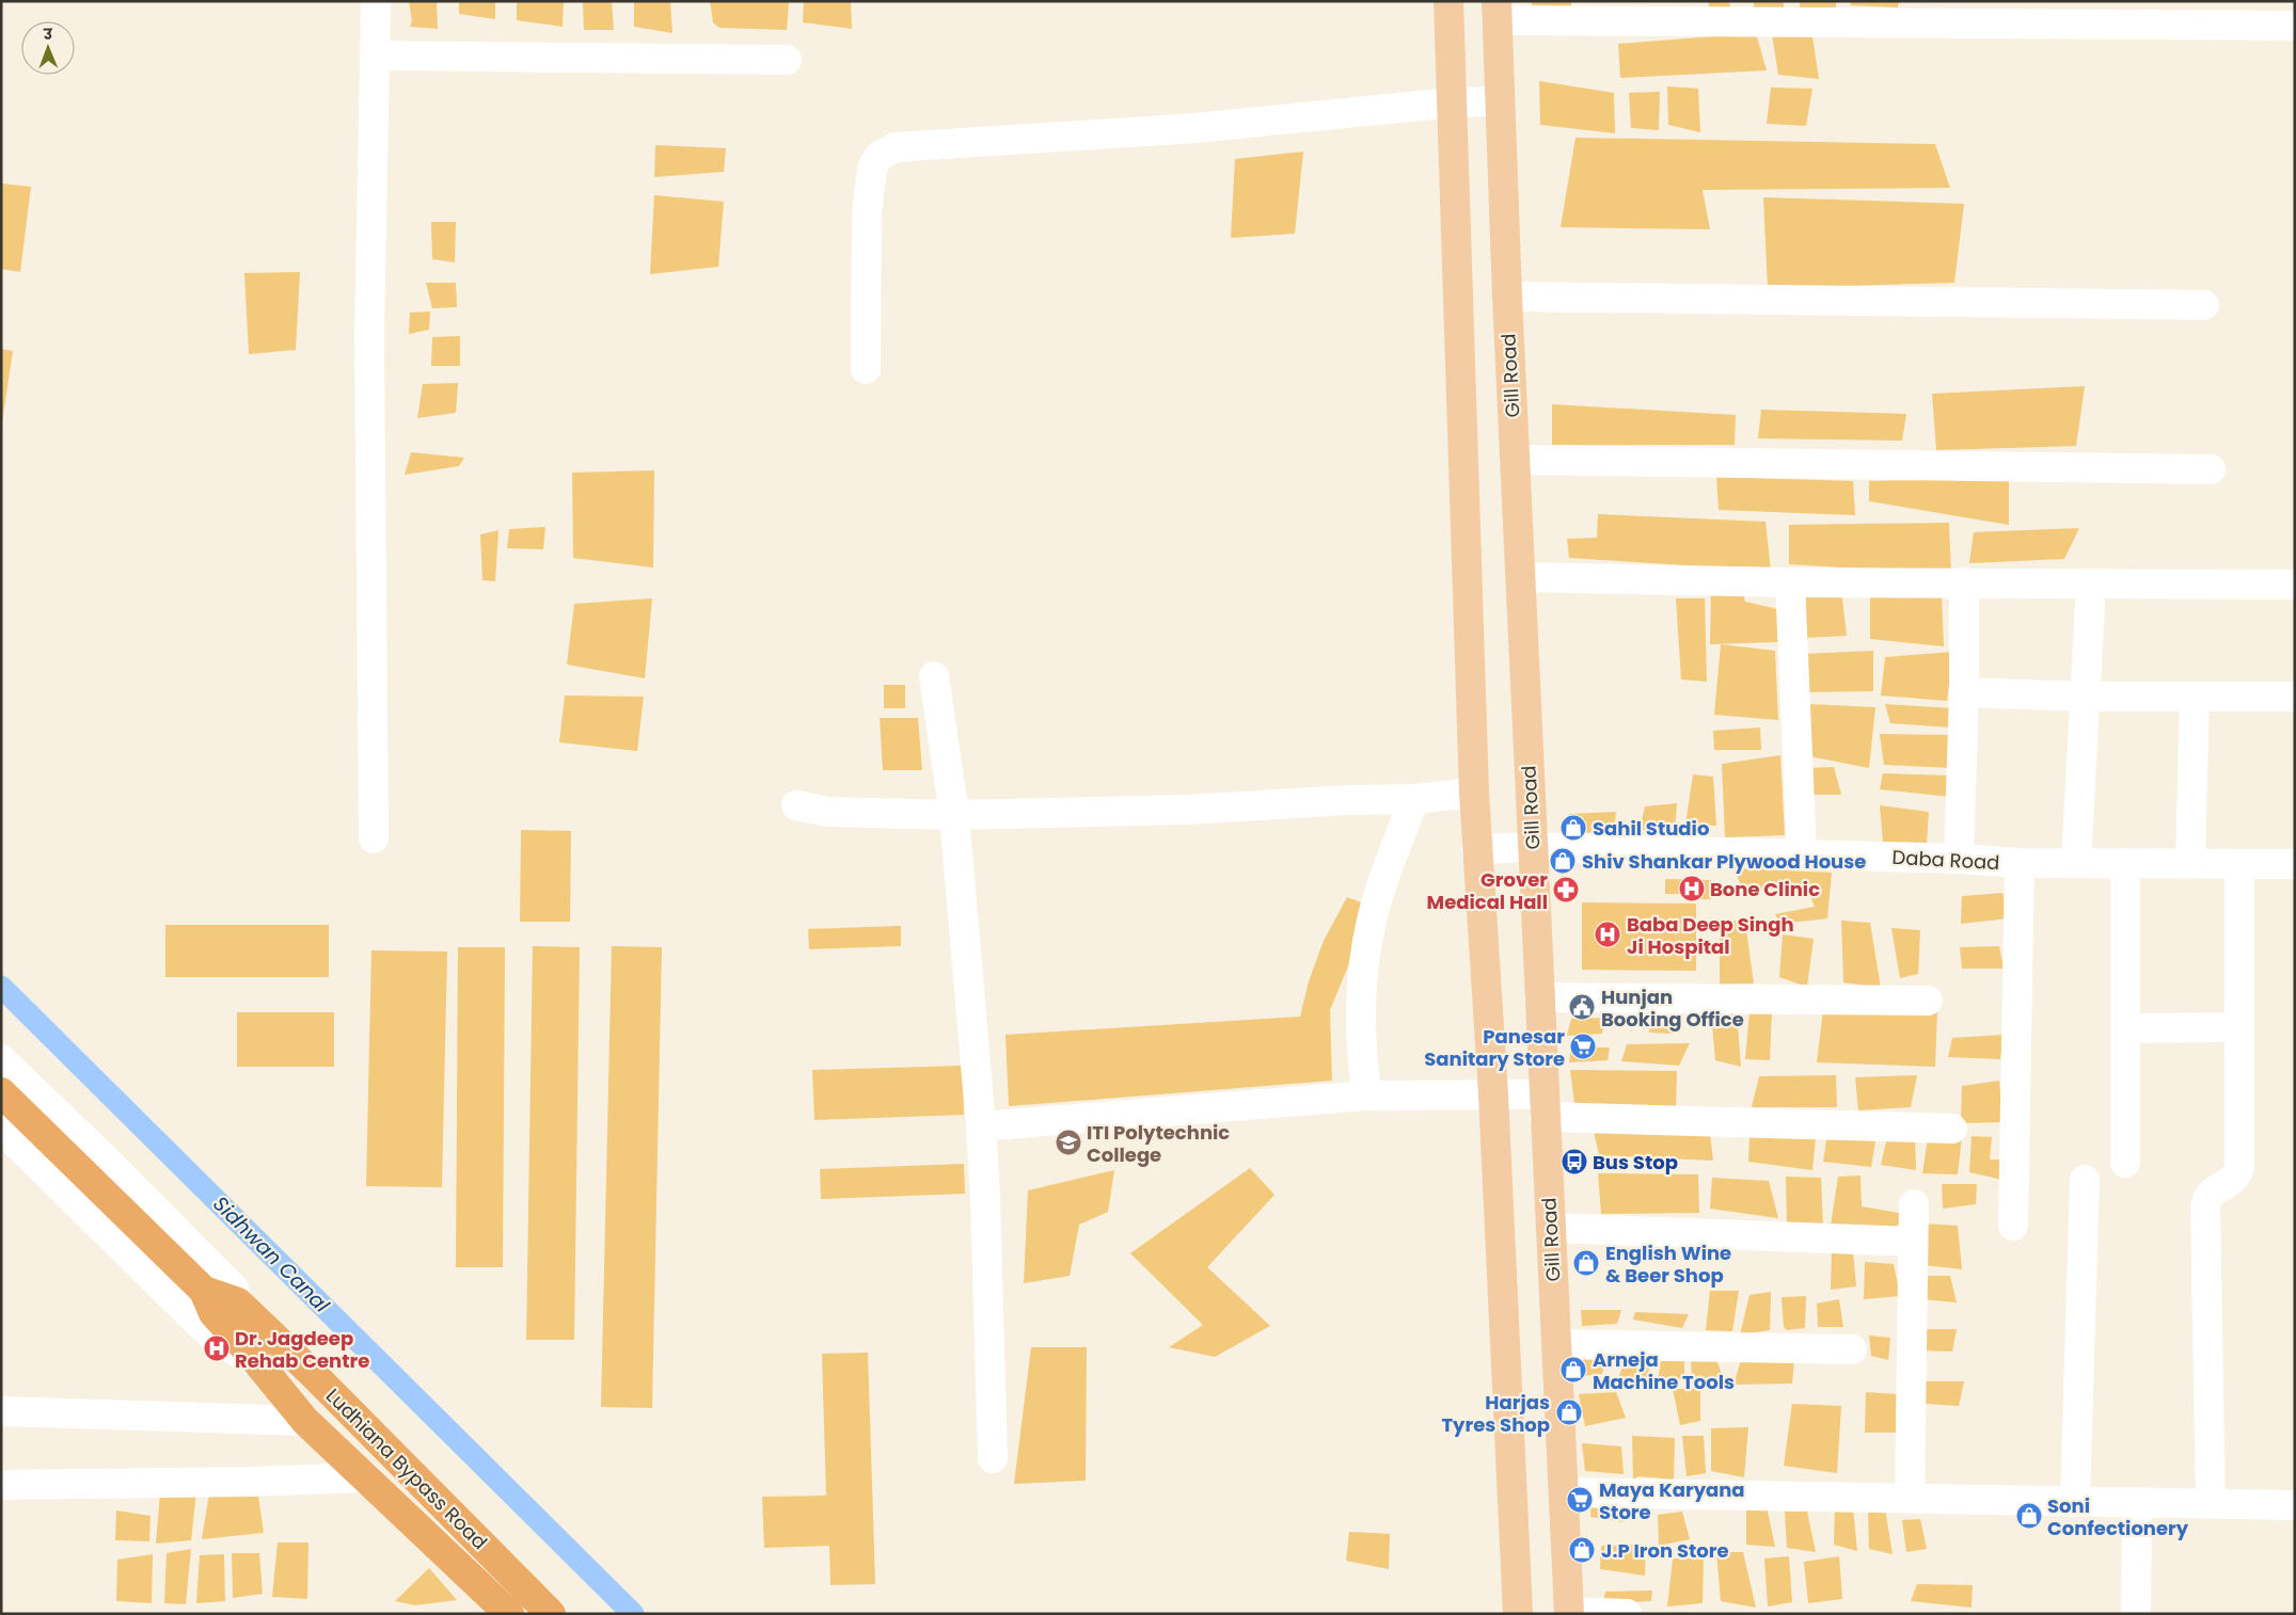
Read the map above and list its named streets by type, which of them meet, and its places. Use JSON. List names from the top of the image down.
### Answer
{
  "streets": {
    "highway": ["Ludhiana Bypass Road"],
    "main road": ["Gill Road"],
    "street": ["Daba Road"]
  },
  "crossings": [
    ["Gill Road", "Daba Road"]
  ],
  "water": ["Sidhwan Canal"],
  "places": {
    "shop": [
      "Sahil Studio",
      "Shiv Shankar Plywood House",
      "English Wine & Beer Shop",
      "Arneja Machine Tools",
      "Harjas Tyres Shop",
      "Soni Confectionery",
      "J.P Iron Store"
    ],
    "hospital": ["Bone Clinic", "Baba Deep Singh Ji Hospital", "Dr. Jagdeep Rehab Centre"],
    "pharmacy": ["Grover Medical Hall"],
    "public building": ["Hunjan Booking Office"],
    "supermarket": ["Panesar Sanitary Store", "Maya Karyana Store"],
    "school or university": ["ITI Polytechnic College"],
    "bus stop": ["Bus Stop"]
  },
  "north": "top"
}
